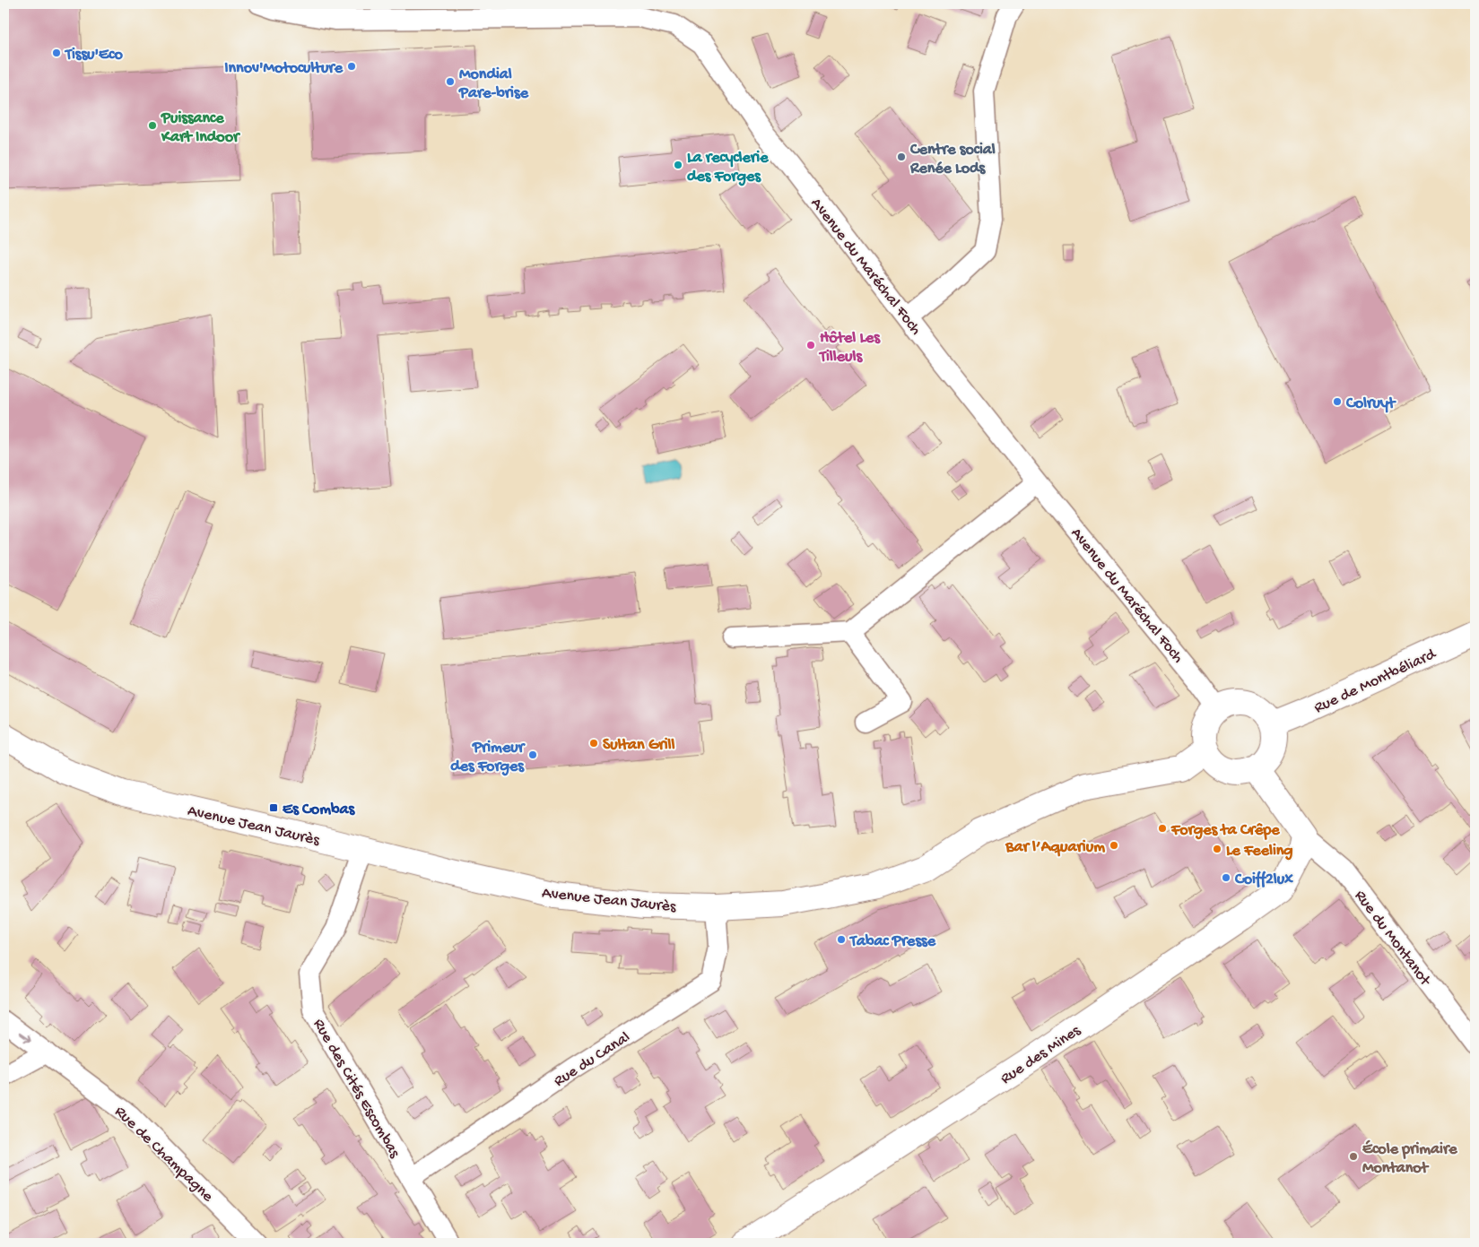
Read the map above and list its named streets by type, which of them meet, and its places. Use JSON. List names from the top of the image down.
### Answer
{
  "streets": {
    "street": [
      "Avenue du Maréchal Foch",
      "Rue de Montbéliard",
      "Avenue Jean Jaurès",
      "Rue du Montanot",
      "Rue des Mines",
      "Rue du Canal",
      "Rue des Cités Escombas",
      "Rue de Champagne"
    ]
  },
  "crossings": [
    ["Avenue du Maréchal Foch", "Rue de Montbéliard"],
    ["Avenue du Maréchal Foch", "Avenue Jean Jaurès"],
    ["Rue de Montbéliard", "Avenue Jean Jaurès"],
    ["Avenue Jean Jaurès", "Rue du Canal"],
    ["Avenue Jean Jaurès", "Rue des Cités Escombas"],
    ["Rue du Montanot", "Rue des Mines"],
    ["Rue du Canal", "Rue des Cités Escombas"]
  ],
  "places": {
    "other": [
      "Tissu'Eco",
      "Innov'Motoculture",
      "Mondial Pare-brise",
      "Puissance Kart Indoor",
      "Centre social Renée Lods",
      "La recyclerie des Forges",
      "Hôtel Les Tilleuls",
      "Colruyt",
      "Sultan Grill",
      "Primeur des Forges",
      "Forges ta Crêpe",
      "Bar l’Aquarium",
      "Le Feeling",
      "Coiff2lux",
      "Tabac Presse",
      "École primaire Montanot"
    ],
    "transit": ["Es Combas"]
  }
}
